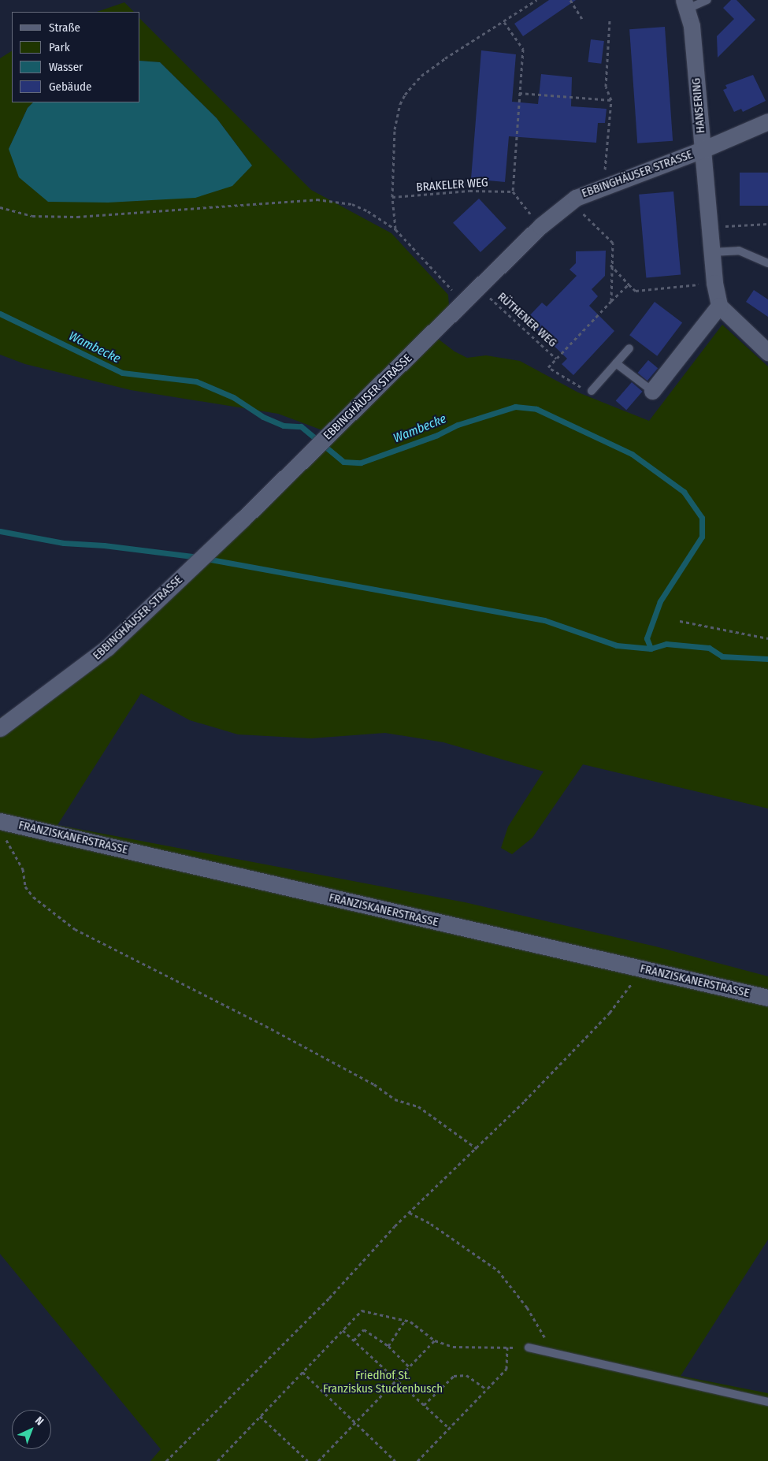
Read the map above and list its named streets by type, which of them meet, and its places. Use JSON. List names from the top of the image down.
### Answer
{
  "streets": {
    "street": ["HANSERING", "EBBINGHÄUSER STRASSE", "FRANZISKANERSTRASSE"],
    "path": ["BRAKELER WEG", "RÜTHENER WEG"]
  },
  "crossings": [
    ["HANSERING", "EBBINGHÄUSER STRASSE"],
    ["EBBINGHÄUSER STRASSE", "RÜTHENER WEG"]
  ],
  "water": ["Wambecke"],
  "parks": ["Friedhof St. Franziskus Stuckenbusch"],
  "legend": [
    "Straße",
    "Park",
    "Wasser",
    "Gebäude"
  ],
  "north": "top right"
}
